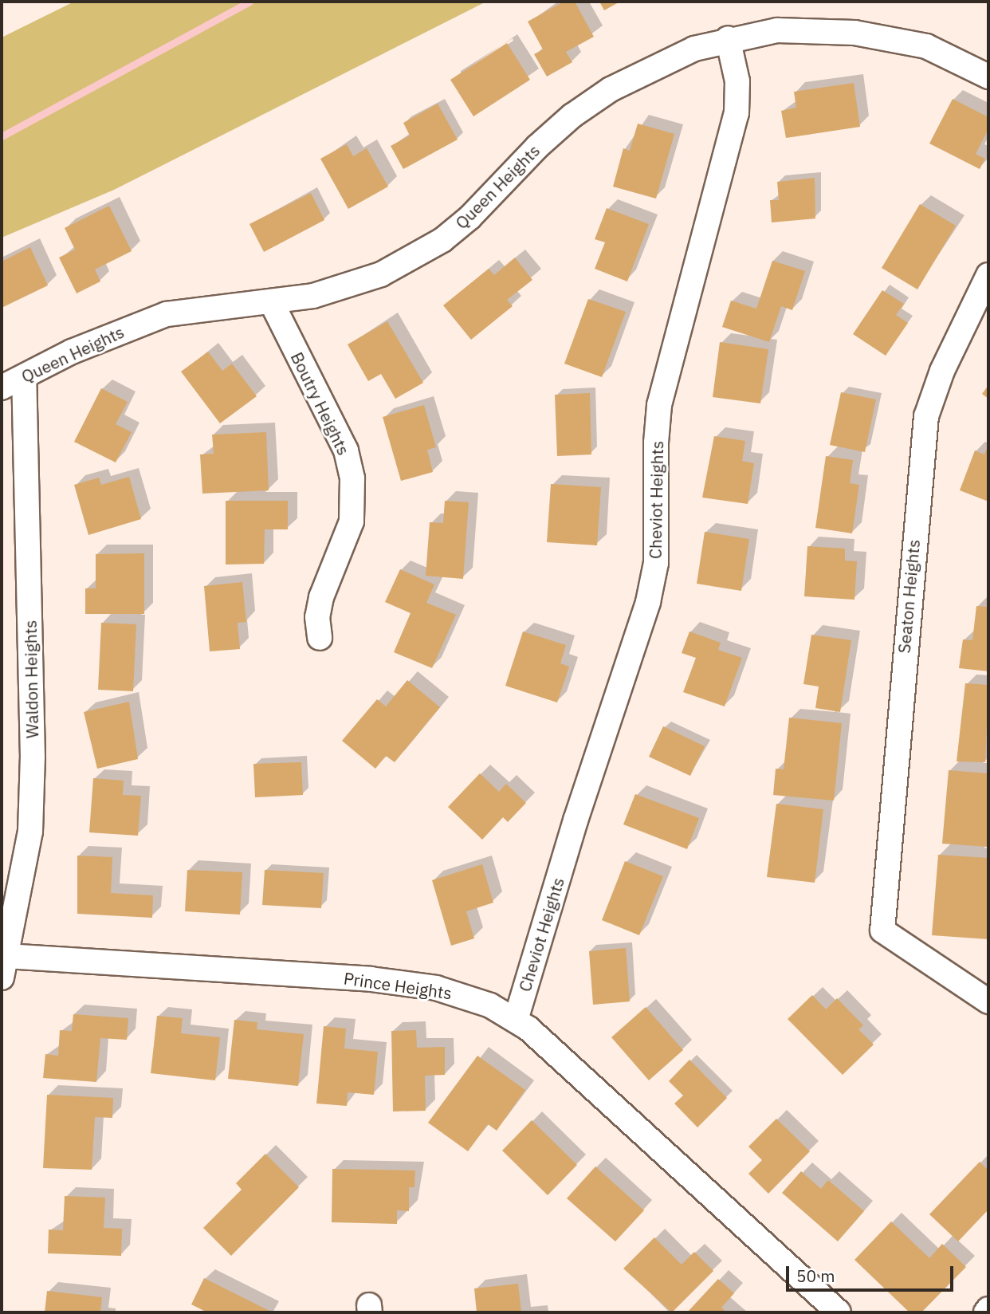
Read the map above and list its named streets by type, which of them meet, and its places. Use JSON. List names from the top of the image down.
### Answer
{
  "streets": {
    "street": [
      "Queen Heights",
      "Boutry Heights",
      "Cheviot Heights",
      "Seaton Heights",
      "Waldon Heights",
      "Prince Heights"
    ]
  },
  "crossings": [
    ["Queen Heights", "Boutry Heights"],
    ["Queen Heights", "Cheviot Heights"],
    ["Queen Heights", "Waldon Heights"],
    ["Cheviot Heights", "Prince Heights"],
    ["Waldon Heights", "Prince Heights"]
  ],
  "scale_bar": "50 m"
}
